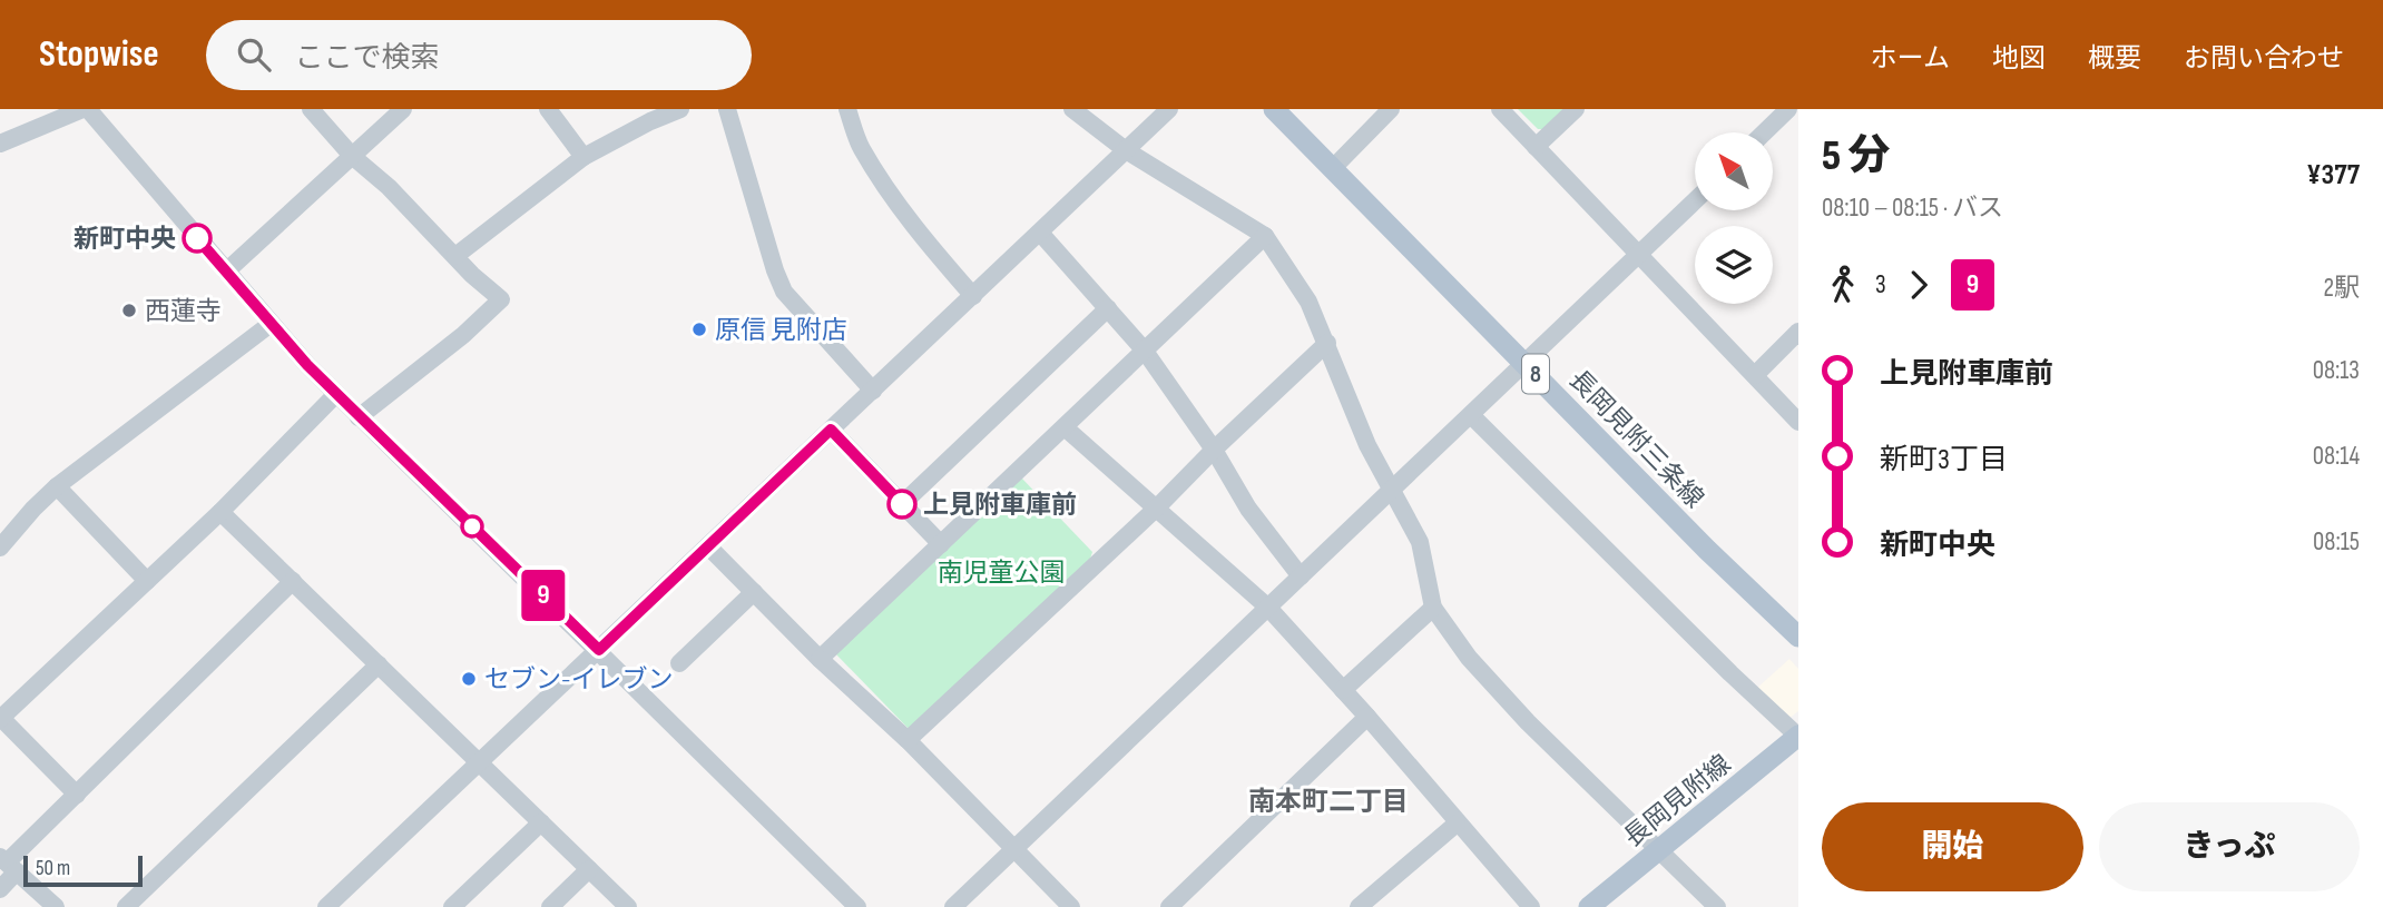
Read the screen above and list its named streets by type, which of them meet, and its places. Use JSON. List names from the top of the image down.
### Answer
{
  "streets": {
    "main road": ["8", "長岡見附三条線", "長岡見附線"]
  },
  "districts": ["南本町二丁目"],
  "parks": ["南児童公園"],
  "places": [
    "新町中央",
    "西蓮寺",
    "原信 見附店",
    "上見附車庫前",
    "セブン-イレブン"
  ],
  "lines": ["bus line 9"],
  "scale_bar": "50 m",
  "north": "top left",
  "page": {
    "header": "Stopwise",
    "search": "ここで検索",
    "nav": [
      "ホーム",
      "地図",
      "概要",
      "お問い合わせ"
    ],
    "on_map": "9",
    "heading": ["5 分", "08:10 – 08:15 · バス", "¥377"],
    "legs": ["3", "9", "2駅"],
    "list": [
      {
        "name": "上見附車庫前",
        "value": "08:13"
      },
      {
        "name": "新町3丁目",
        "value": "08:14"
      },
      {
        "name": "新町中央",
        "value": "08:15"
      }
    ],
    "buttons": ["開始", "きっぷ"],
    "scale": "50 m"
  }
}
